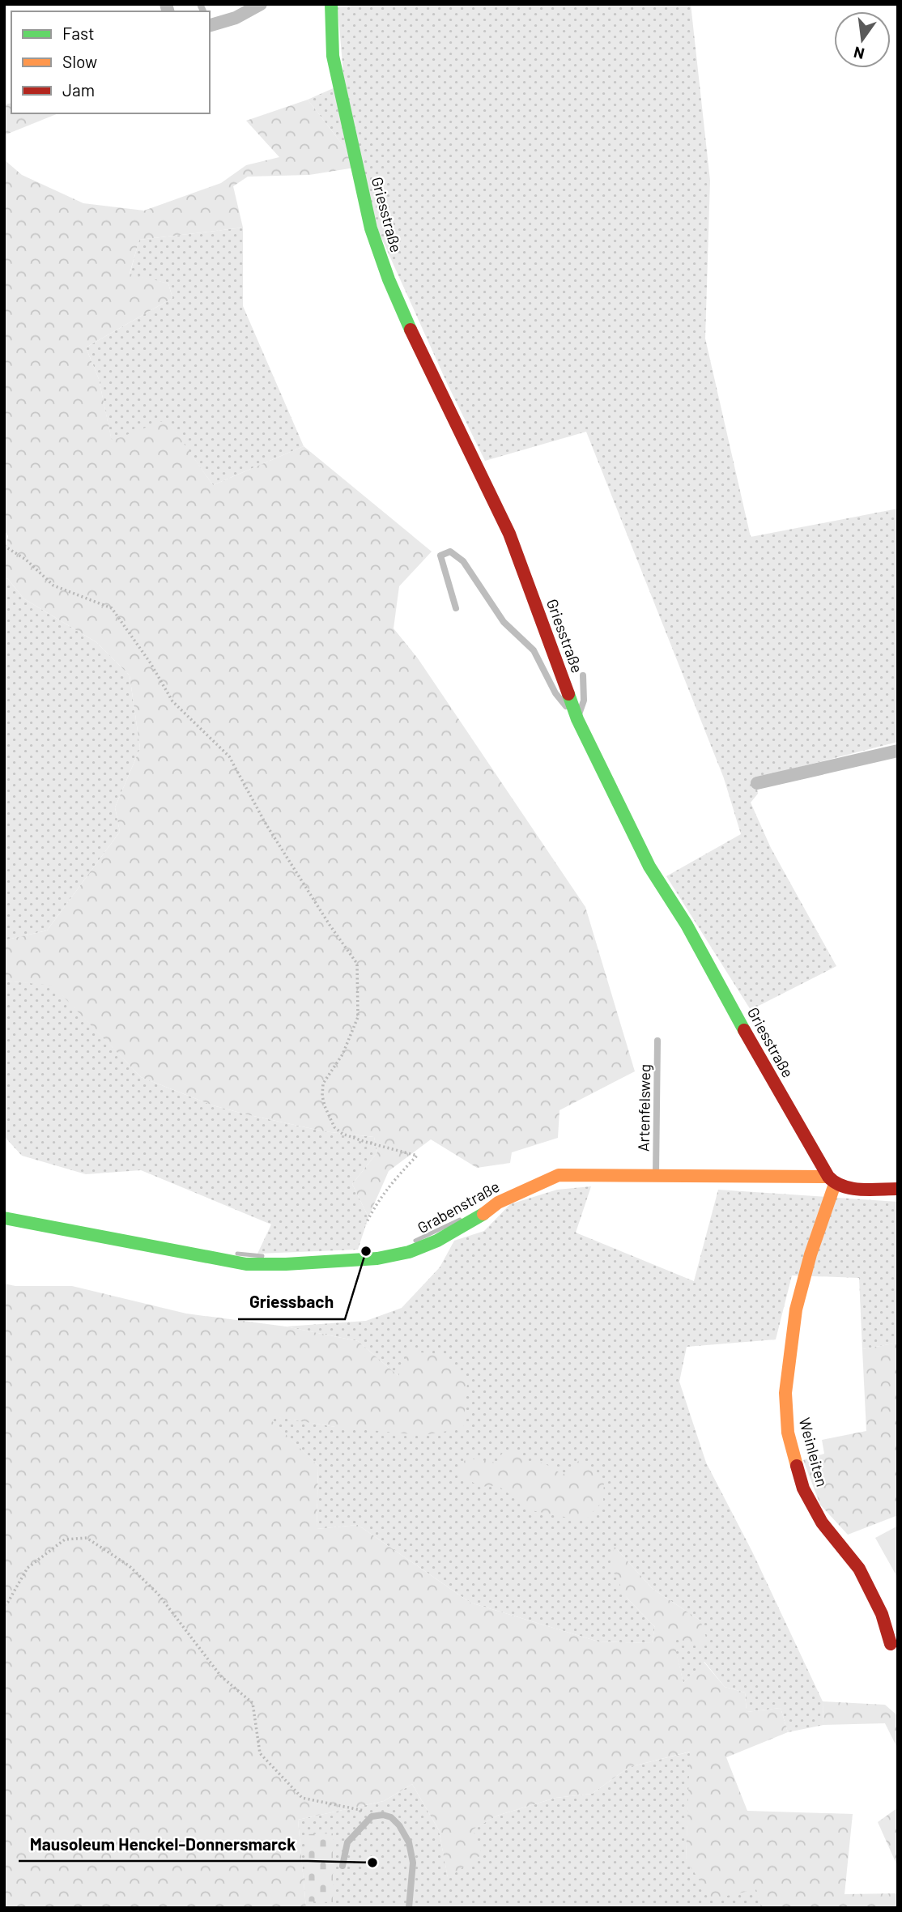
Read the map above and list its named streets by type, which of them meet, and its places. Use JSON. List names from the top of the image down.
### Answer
{
  "streets": {
    "street": ["Griesstraße", "Grabenstraße", "Weinleiten"],
    "lane": ["Artenfelsweg"]
  },
  "crossings": [
    ["Griesstraße", "Grabenstraße"],
    ["Griesstraße", "Weinleiten"],
    ["Artenfelsweg", "Grabenstraße"],
    ["Grabenstraße", "Weinleiten"]
  ],
  "places": ["Griessbach", "Mausoleum Henckel-Donnersmarck"],
  "legend": ["Fast", "Slow", "Jam"],
  "north": "bottom"
}
